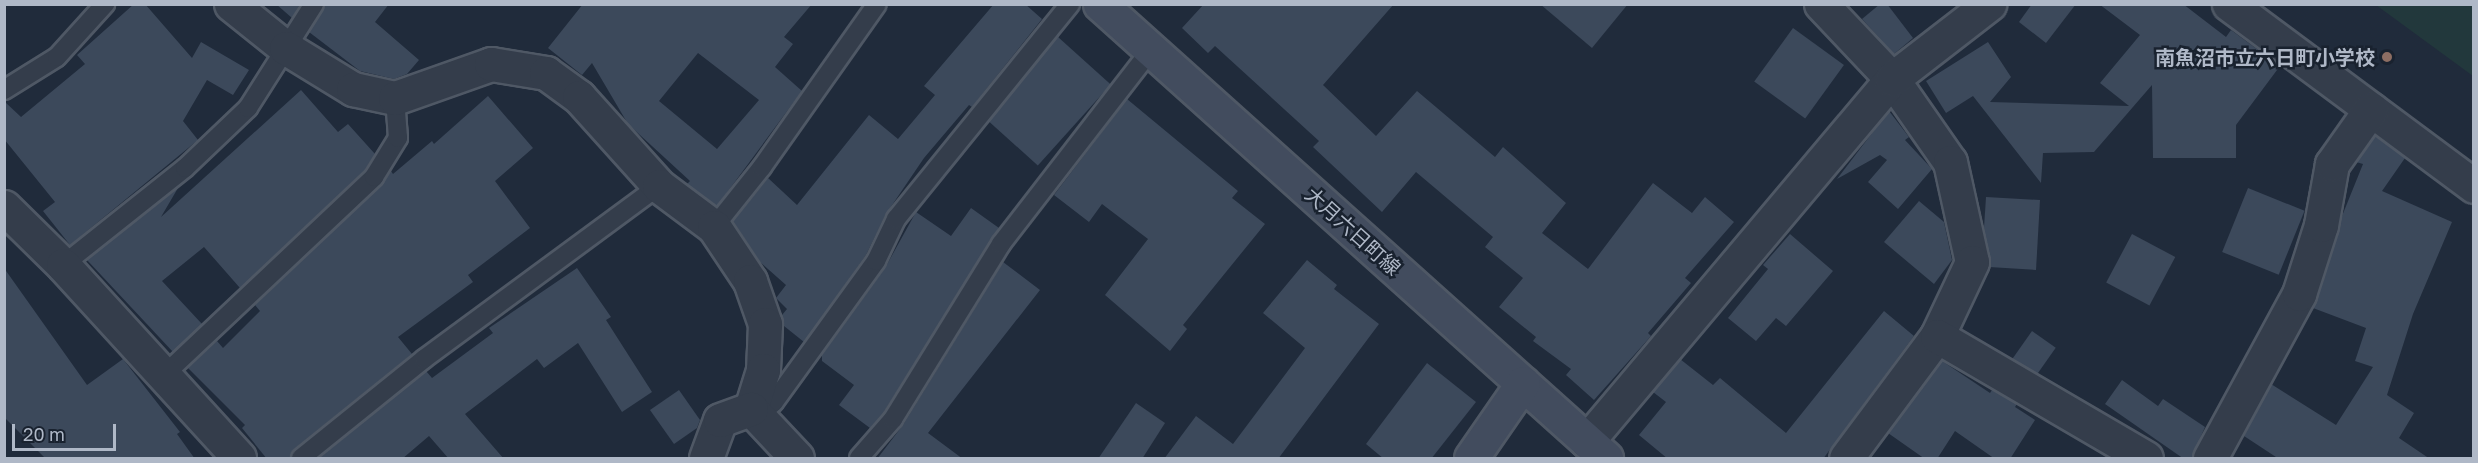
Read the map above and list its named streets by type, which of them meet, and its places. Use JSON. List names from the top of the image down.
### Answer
{
  "streets": {
    "main road": ["大月六日町線"]
  },
  "places": ["南魚沼市立六日町小学校"],
  "scale_bar": "20 m"
}
